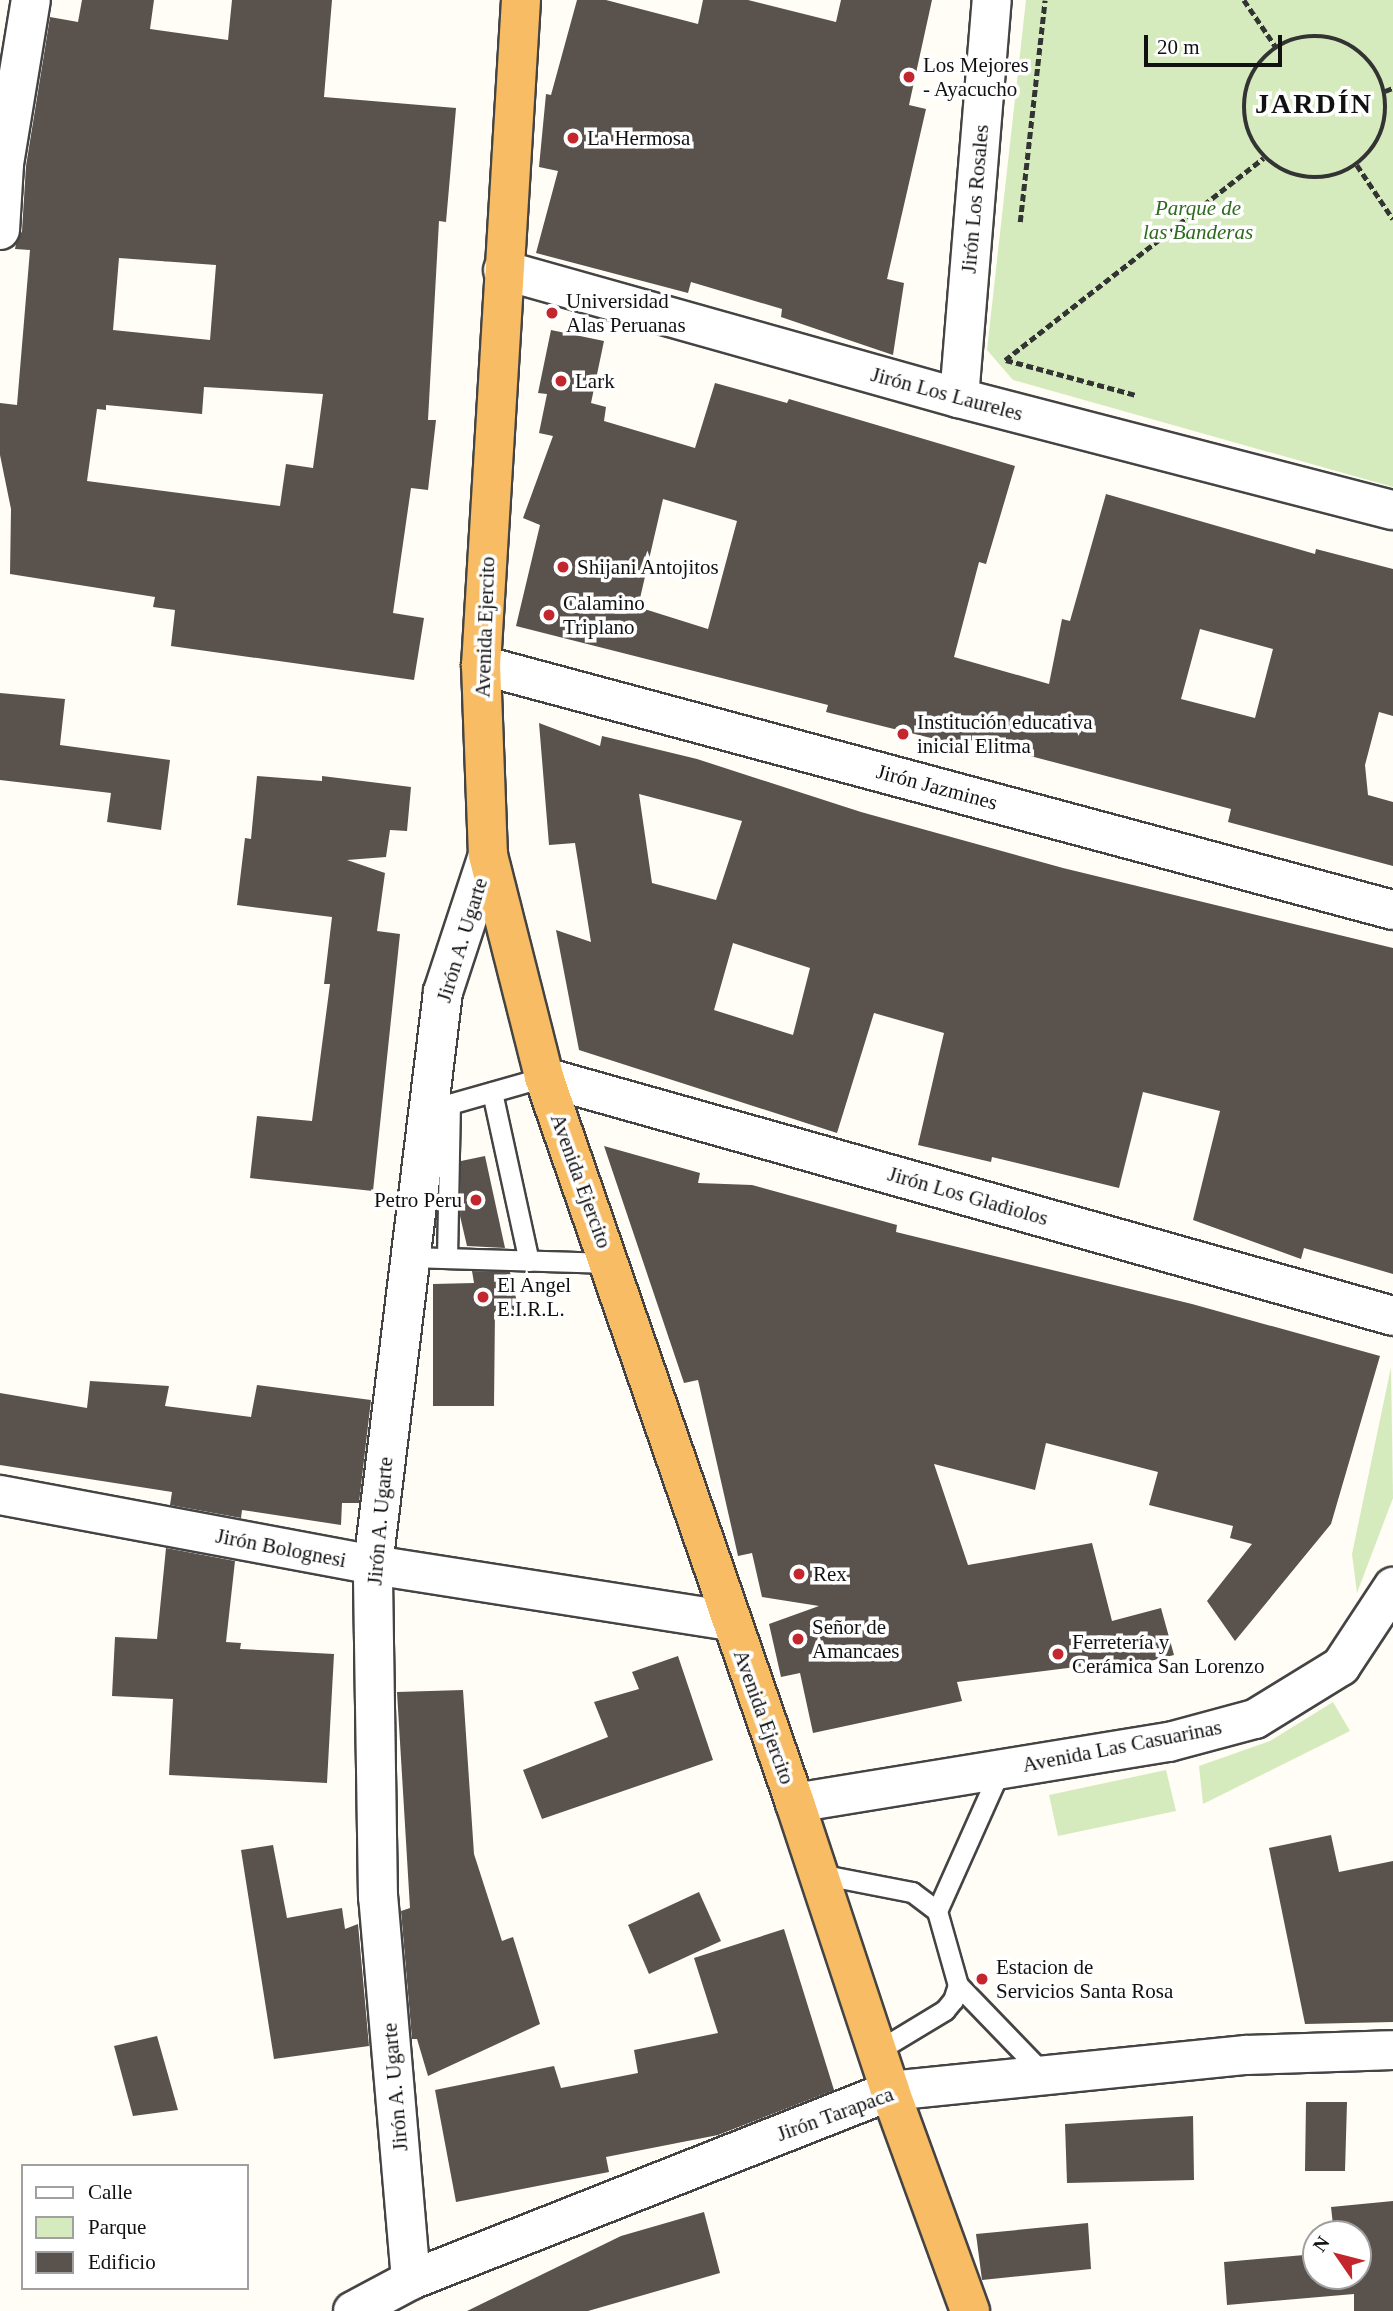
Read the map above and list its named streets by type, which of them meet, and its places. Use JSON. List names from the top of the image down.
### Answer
{
  "streets": {
    "highway": ["Avenida Ejercito"],
    "street": [
      "Jirón Los Rosales",
      "Jirón Los Laureles",
      "Jirón Jazmines",
      "Jirón A. Ugarte",
      "Jirón Los Gladiolos",
      "Jirón Bolognesi",
      "Avenida Las Casuarinas",
      "Jirón Tarapaca"
    ]
  },
  "crossings": [
    ["Jirón Los Rosales", "Jirón Los Laureles"],
    ["Jirón Los Laureles", "Avenida Ejercito"],
    ["Avenida Ejercito", "Jirón Jazmines"],
    ["Avenida Ejercito", "Jirón A. Ugarte"],
    ["Avenida Ejercito", "Jirón Los Gladiolos"],
    ["Avenida Ejercito", "Jirón Bolognesi"],
    ["Avenida Ejercito", "Avenida Las Casuarinas"],
    ["Avenida Ejercito", "Jirón Tarapaca"],
    ["Jirón A. Ugarte", "Jirón Bolognesi"],
    ["Jirón A. Ugarte", "Jirón Tarapaca"]
  ],
  "districts": ["JARDÍN"],
  "parks": ["Parque de las Banderas"],
  "places": [
    "Los Mejores - Ayacucho",
    "La Hermosa",
    "Universidad Alas Peruanas",
    "Lark",
    "Shijani Antojitos",
    "Calamino Triplano",
    "Institución educativa inicial Elitma",
    "Petro Peru",
    "El Angel E.I.R.L.",
    "Rex",
    "Señor de Amancaes",
    "Ferretería y Cerámica San Lorenzo",
    "Estacion de Servicios Santa Rosa"
  ],
  "legend": ["Calle", "Parque", "Edificio"],
  "scale_bar": "20 m",
  "north": "top left"
}
